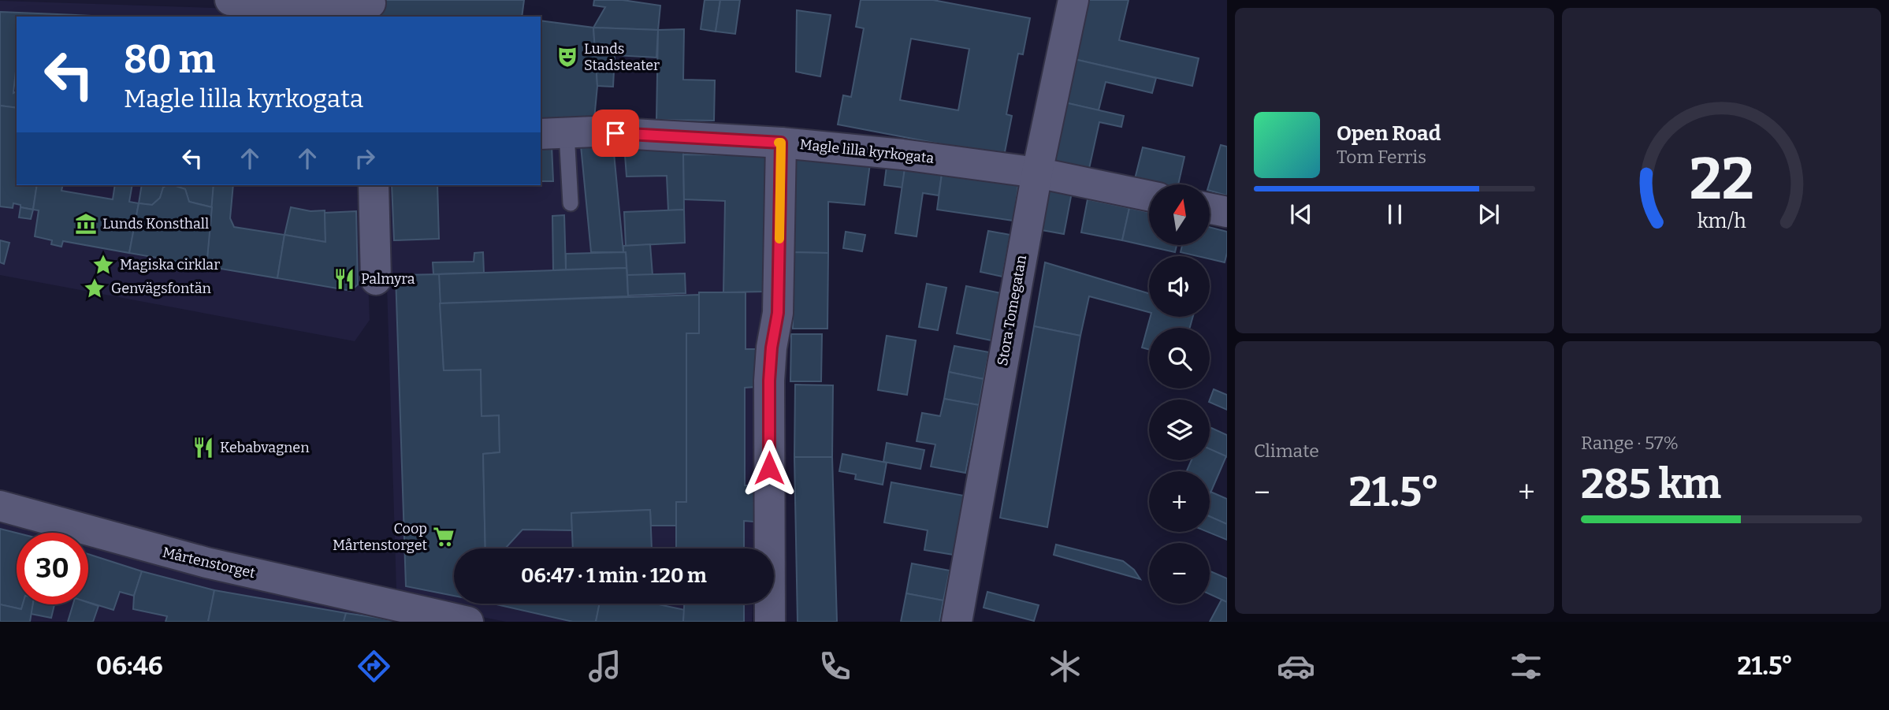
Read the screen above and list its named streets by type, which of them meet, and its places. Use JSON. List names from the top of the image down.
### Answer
{
  "streets": {
    "street": ["Magle lilla kyrkogata", "Stora Tomegatan", "Mårtenstorget"]
  },
  "crossings": [
    ["Magle lilla kyrkogata", "Stora Tomegatan"]
  ],
  "places": {
    "theatre": ["Lunds Stadsteater"],
    "museum": ["Lunds Konsthall"],
    "place": ["Magiska cirklar", "Genvägsfontän"],
    "restaurant": ["Palmyra", "Kebabvagnen"],
    "supermarket": ["Coop Mårtenstorget"]
  },
  "north": "top",
  "page": {
    "turn": ["80 m", "Magle lilla kyrkogata"],
    "song": ["Open Road", "Tom Ferris"],
    "map_buttons": ["+", "−"],
    "tile": [
      "Climate",
      ["Range · 57%", "285 km"]
    ],
    "heat": ["−", "21.5°", "+"],
    "limit": "30",
    "trip": "06:47 · 1 min · 120 m",
    "tabs": ["06:46", "21.5°"],
    "gauge": ["22", "km/h"]
  }
}
